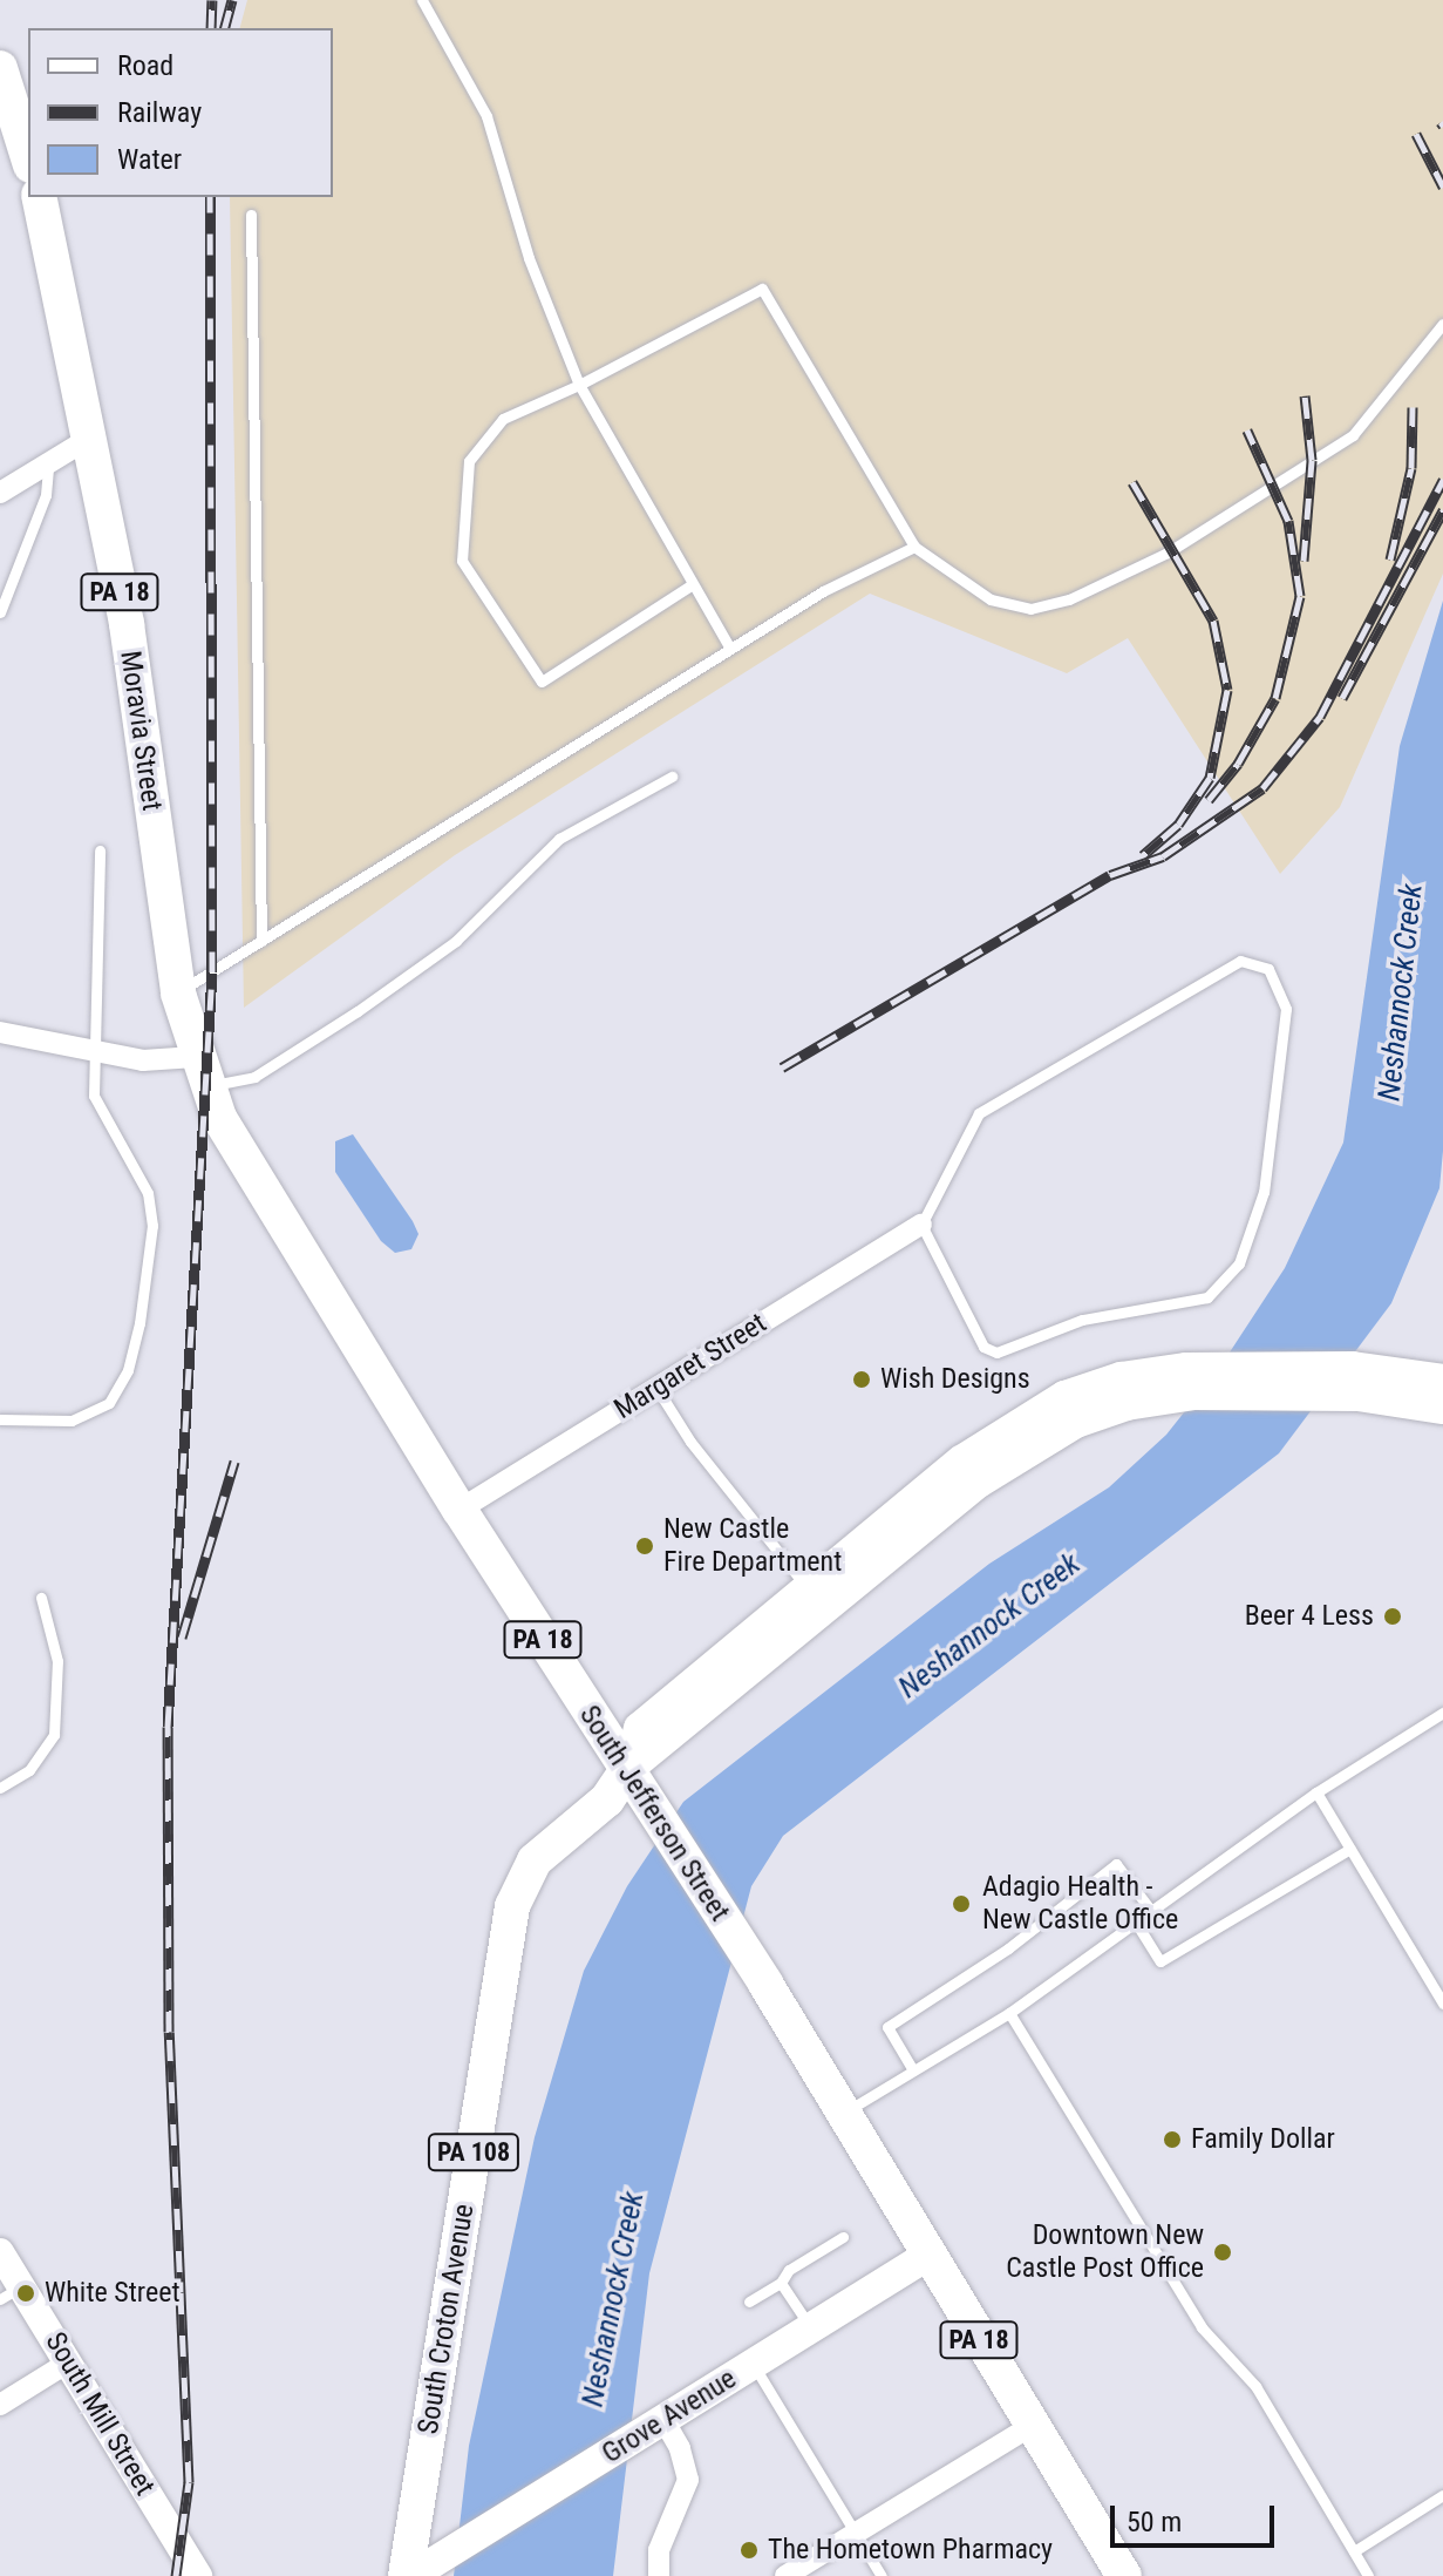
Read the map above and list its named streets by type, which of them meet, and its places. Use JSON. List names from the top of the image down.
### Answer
{
  "streets": {
    "main road": [
      "PA 18",
      "Moravia Street",
      "South Jefferson Street",
      "PA 108",
      "South Croton Avenue",
      "Grove Avenue"
    ],
    "street": ["Margaret Street", "South Mill Street"]
  },
  "crossings": [
    ["Moravia Street", "South Jefferson Street"],
    ["Margaret Street", "South Jefferson Street"],
    ["South Jefferson Street", "South Croton Avenue"],
    ["South Jefferson Street", "Grove Avenue"],
    ["South Croton Avenue", "Grove Avenue"]
  ],
  "water": ["Neshannock Creek"],
  "places": [
    "Wish Designs",
    "New Castle Fire Department",
    "Beer 4 Less",
    "Adagio Health - New Castle Office",
    "Family Dollar",
    "Downtown New Castle Post Office",
    "White Street",
    "The Hometown Pharmacy"
  ],
  "legend": ["Road", "Railway", "Water"],
  "scale_bar": "50 m"
}
